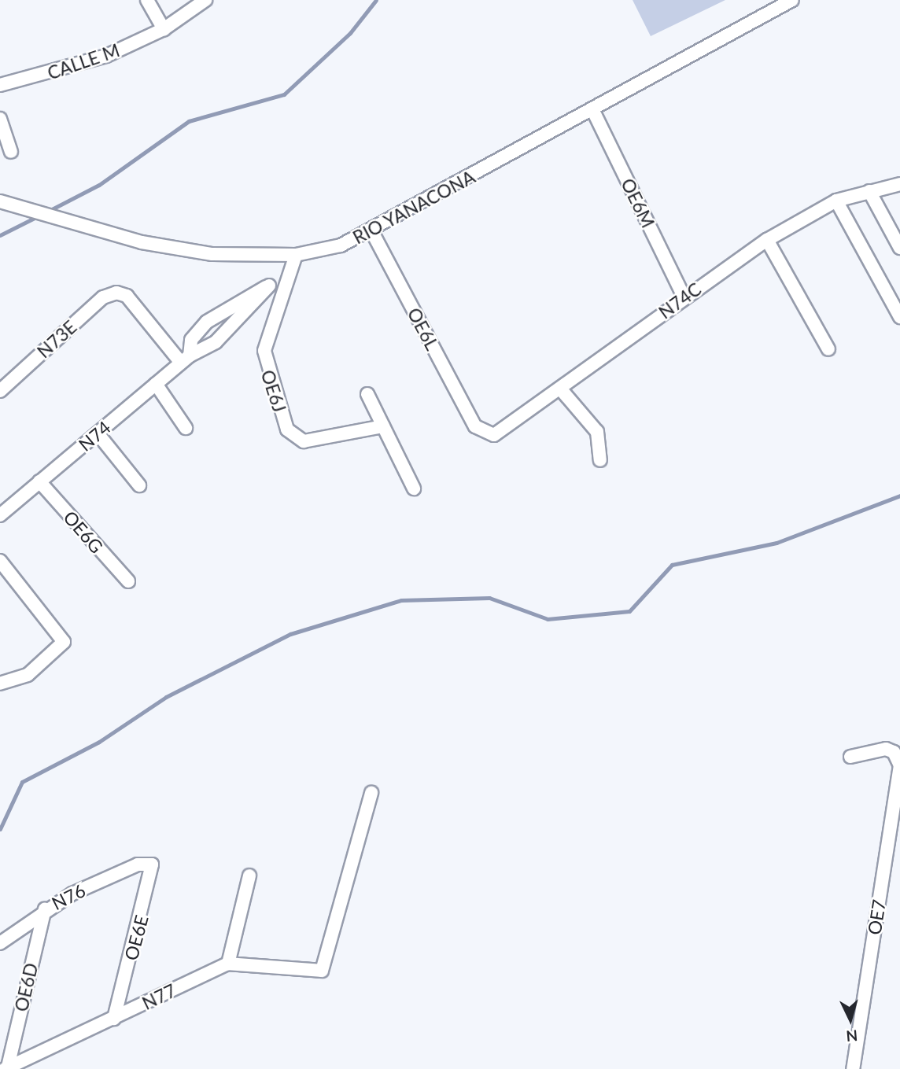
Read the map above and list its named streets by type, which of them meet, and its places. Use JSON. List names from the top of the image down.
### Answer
{
  "streets": {
    "street": [
      "CALLE M",
      "OE6M",
      "RIO YANACONA",
      "N74C",
      "OE6L",
      "N73E",
      "OE6J",
      "N74",
      "OE6G",
      "N76",
      "OE7",
      "OE6E",
      "OE6D",
      "N77"
    ]
  },
  "crossings": [
    ["OE6M", "RIO YANACONA"],
    ["OE6M", "N74C"],
    ["RIO YANACONA", "OE6L"],
    ["RIO YANACONA", "OE6J"],
    ["N74C", "OE6L"],
    ["N73E", "N74"],
    ["N74", "OE6G"],
    ["N76", "OE6E"],
    ["N76", "OE6D"],
    ["OE6E", "N77"],
    ["OE6D", "N77"]
  ],
  "north": "bottom"
}
